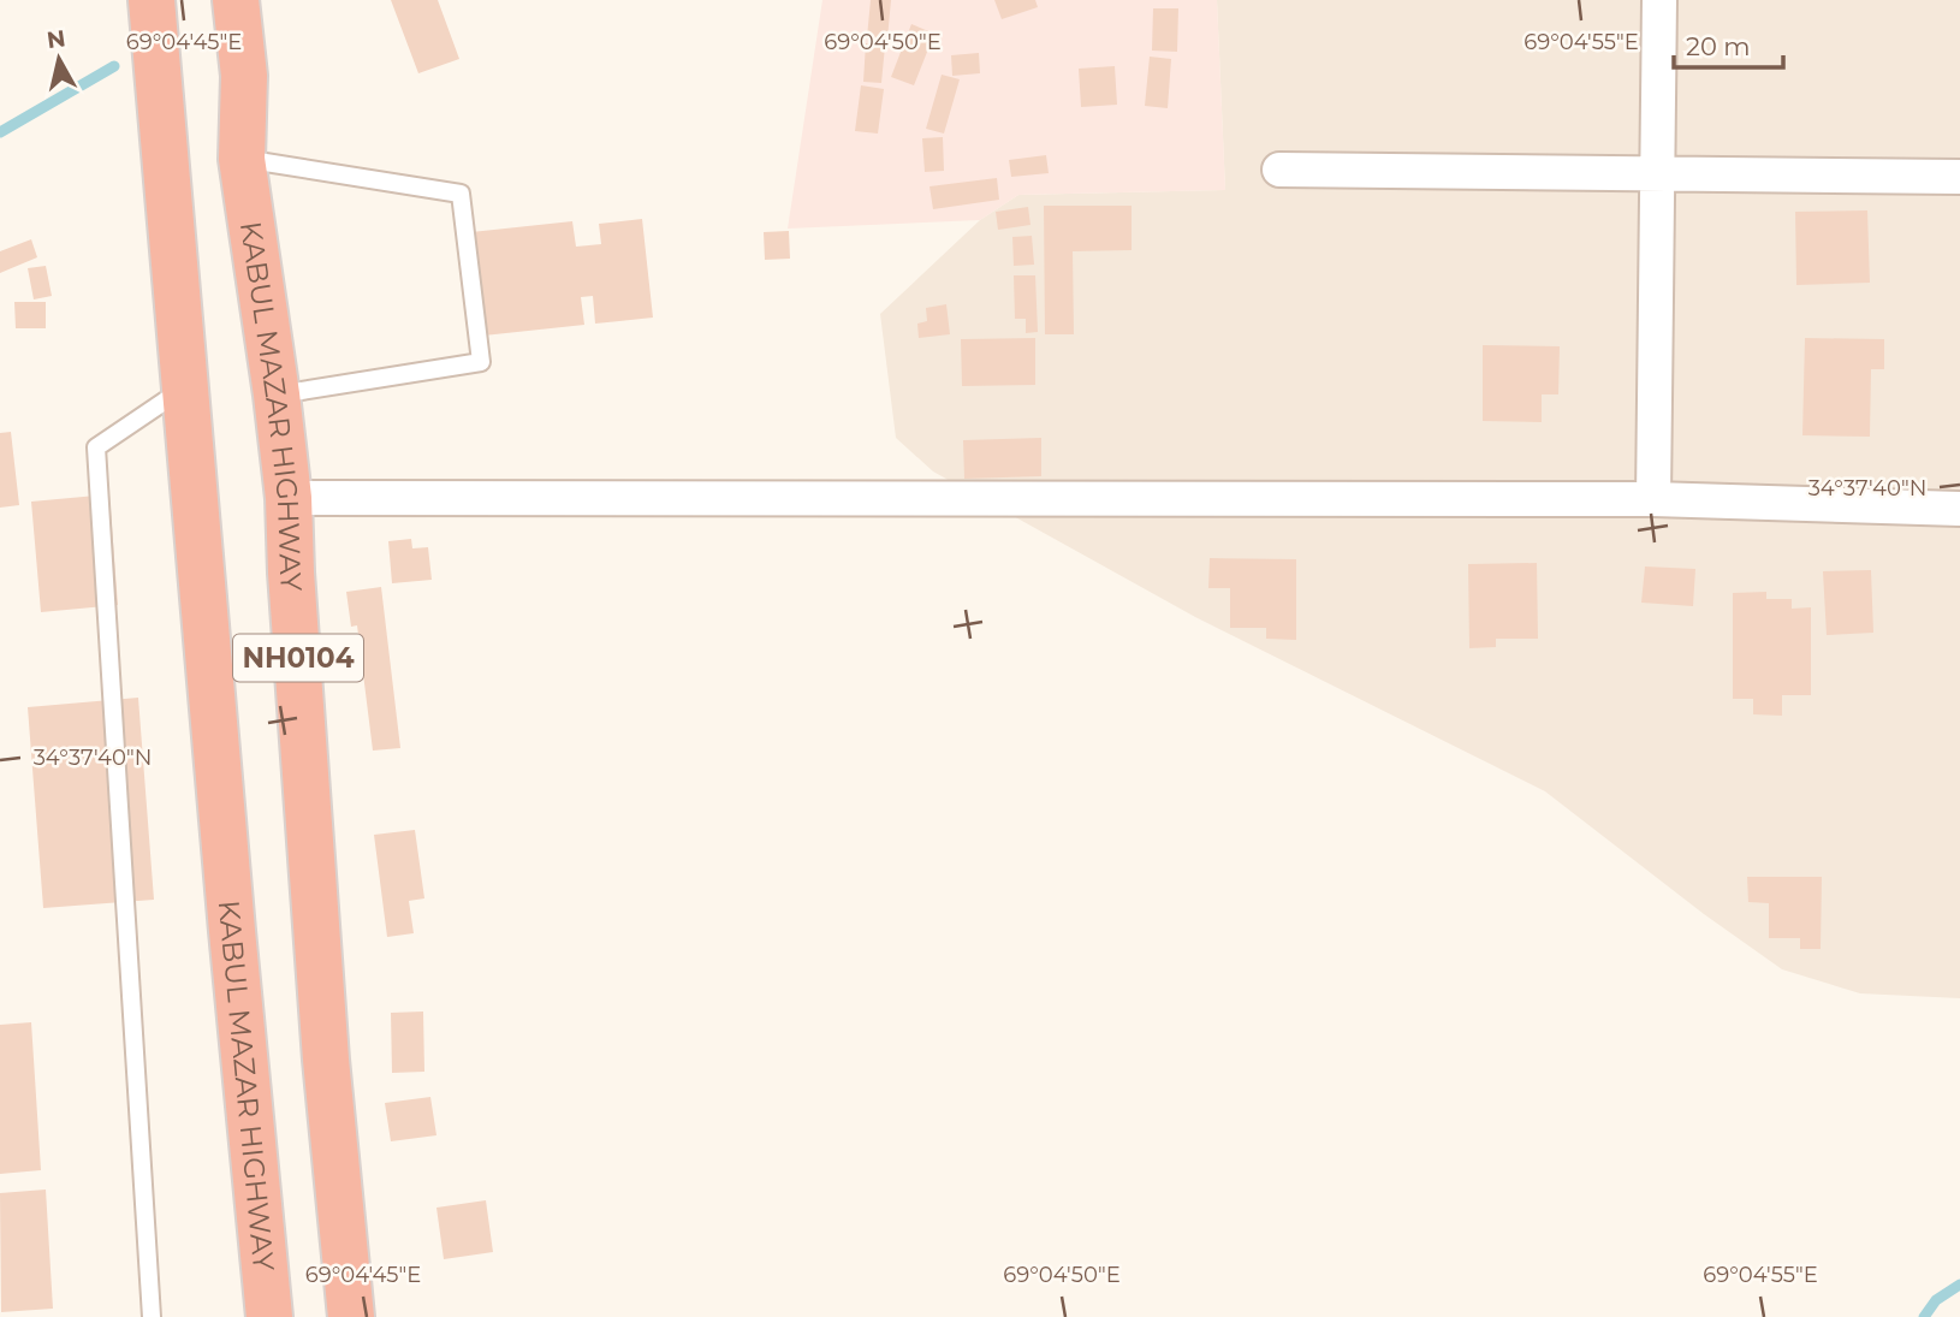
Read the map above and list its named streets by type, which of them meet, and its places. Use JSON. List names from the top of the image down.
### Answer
{
  "streets": {
    "highway": ["KABUL MAZAR HIGHWAY", "NH0104"]
  },
  "scale_bar": "20 m",
  "north": "top",
  "coordinates": [
    "69°04'45\"E",
    "69°04'50\"E",
    "69°04'55\"E",
    "34°37'40\"N"
  ]
}
